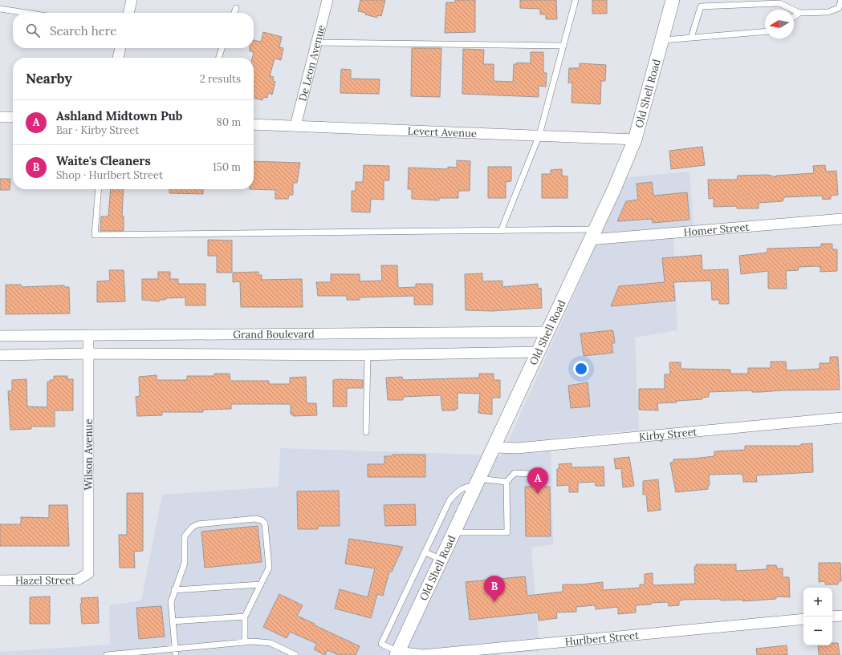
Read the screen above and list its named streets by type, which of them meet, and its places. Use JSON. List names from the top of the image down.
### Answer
{
  "streets": {
    "street": [
      "De Leon Avenue",
      "Old Shell Road",
      "Levert Avenue",
      "Homer Street",
      "Grand Boulevard",
      "Kirby Street",
      "Wilson Avenue",
      "Hazel Street",
      "Hurlbert Street"
    ]
  },
  "crossings": [
    ["De Leon Avenue", "Levert Avenue"],
    ["Old Shell Road", "Levert Avenue"],
    ["Old Shell Road", "Homer Street"],
    ["Old Shell Road", "Grand Boulevard"],
    ["Old Shell Road", "Kirby Street"],
    ["Old Shell Road", "Hurlbert Street"],
    ["Grand Boulevard", "Wilson Avenue"],
    ["Wilson Avenue", "Hazel Street"]
  ],
  "north": "left",
  "page": {
    "search": "Search here",
    "heading": ["Nearby", "2 results"],
    "list": [
      {
        "mark": "A",
        "name": "Ashland Midtown Pub",
        "note": "Bar · Kirby Street",
        "value": "80 m"
      },
      {
        "mark": "B",
        "name": "Waite's Cleaners",
        "note": "Shop · Hurlbert Street",
        "value": "150 m"
      }
    ],
    "pins": ["A", "B"],
    "map_buttons": ["+", "−"]
  }
}
